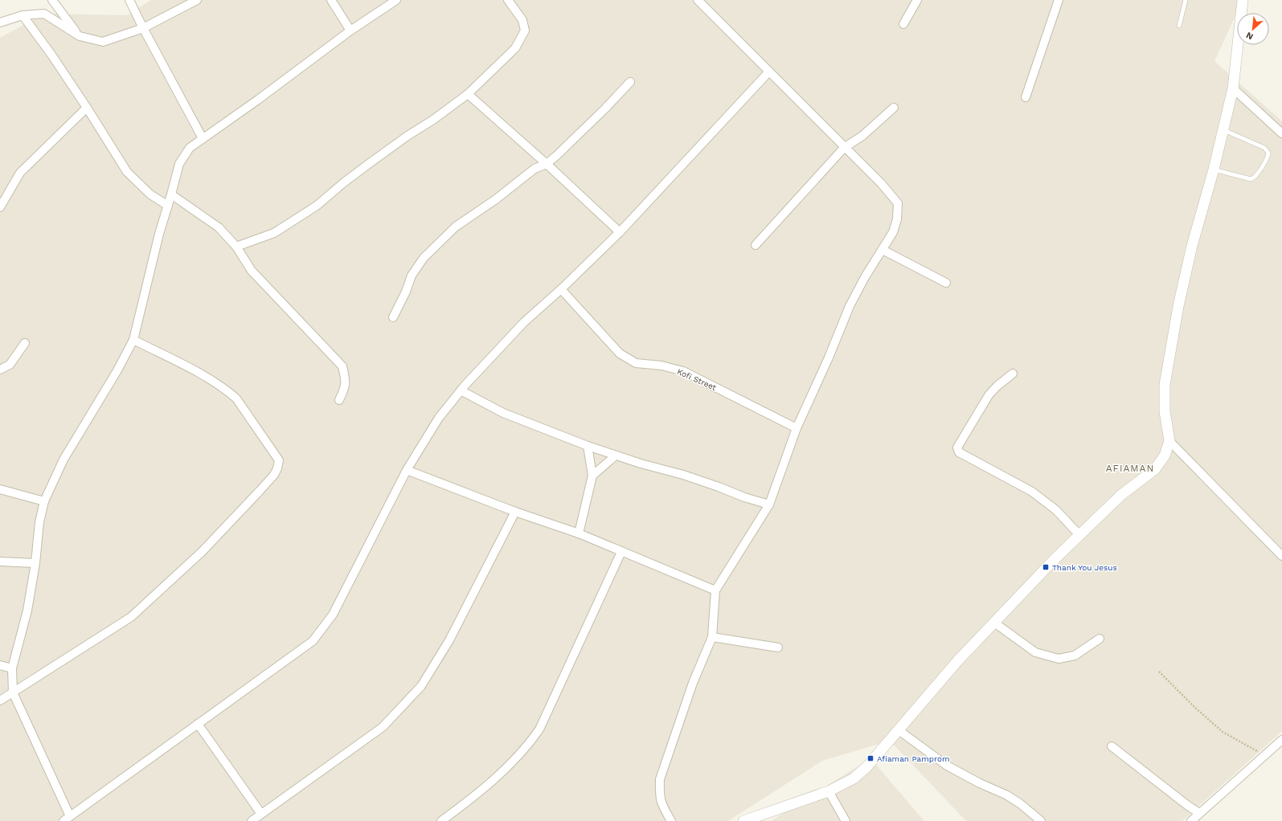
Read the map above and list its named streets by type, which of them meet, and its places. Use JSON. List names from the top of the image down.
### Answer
{
  "streets": {
    "street": ["Kofi Street"]
  },
  "districts": ["AFIAMAN"],
  "places": {
    "transit": ["Thank You Jesus", "Afiaman Pamprom"]
  },
  "north": "bottom left"
}
